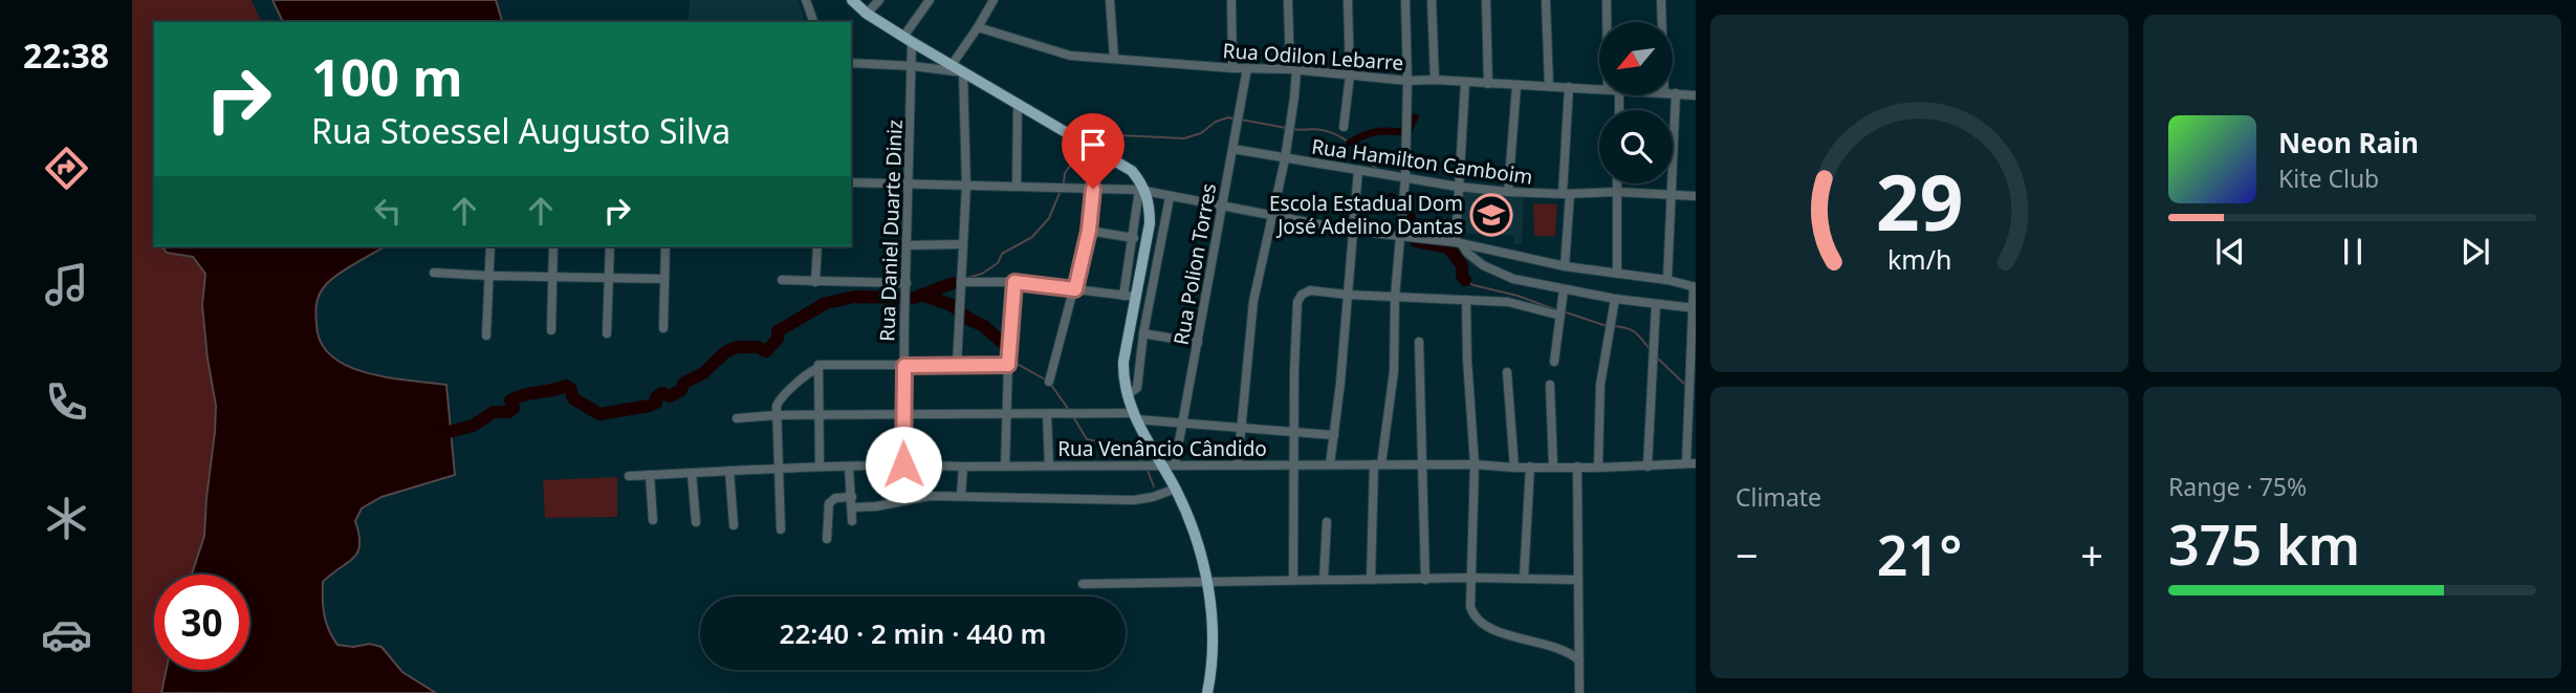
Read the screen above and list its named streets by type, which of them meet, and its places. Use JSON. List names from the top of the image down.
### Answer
{
  "streets": {
    "street": [
      "Rua Odilon Lebarre",
      "Rua Hamilton Camboim",
      "Rua Daniel Duarte Diniz",
      "Rua Polion Torres",
      "Rua Venâncio Cândido"
    ]
  },
  "crossings": [
    ["Rua Odilon Lebarre", "Rua Polion Torres"],
    ["Rua Hamilton Camboim", "Rua Polion Torres"],
    ["Rua Daniel Duarte Diniz", "Rua Venâncio Cândido"],
    ["Rua Polion Torres", "Rua Venâncio Cândido"]
  ],
  "places": {
    "school or university": ["Escola Estadual Dom José Adelino Dantas"]
  },
  "north": "bottom left",
  "page": {
    "tabs": "22:38",
    "turn": ["100 m", "Rua Stoessel Augusto Silva"],
    "song": ["Neon Rain", "Kite Club"],
    "tile": [
      "Climate",
      ["Range · 75%", "375 km"]
    ],
    "heat": ["−", "21°", "+"],
    "limit": "30",
    "trip": "22:40 · 2 min · 440 m",
    "gauge": ["29", "km/h"]
  }
}
